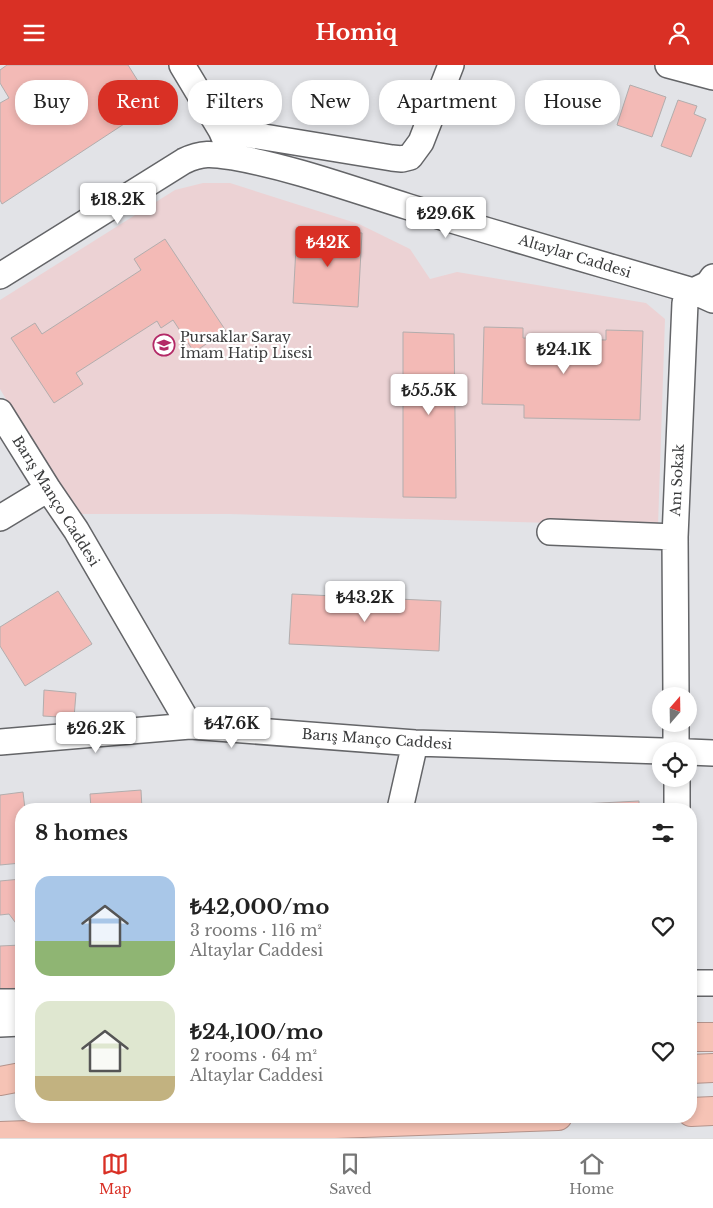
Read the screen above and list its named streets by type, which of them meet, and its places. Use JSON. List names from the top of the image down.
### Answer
{
  "streets": {
    "street": ["Altaylar Caddesi", "Anı Sokak", "Barış Manço Caddesi"]
  },
  "crossings": [
    ["Altaylar Caddesi", "Anı Sokak"]
  ],
  "places": {
    "school or university": ["Pursaklar Saray İmam Hatip Lisesi"]
  },
  "north": "top",
  "page": {
    "header": "Homiq",
    "chip": [
      "Buy",
      "Rent",
      "Filters",
      "New",
      "Apartment",
      "House"
    ],
    "price": [
      "₺18.2K",
      "₺29.6K",
      "₺42K",
      "₺24.1K",
      "₺55.5K",
      "₺43.2K",
      "₺47.6K",
      "₺26.2K"
    ],
    "heading": "8 homes",
    "list": [
      {
        "name": "₺42,000/mo",
        "note": "3 rooms · 116 m² · Altaylar Caddesi"
      },
      {
        "name": "₺24,100/mo",
        "note": "2 rooms · 64 m² · Altaylar Caddesi"
      }
    ],
    "tabs": ["Map", "Saved", "Home"]
  }
}
